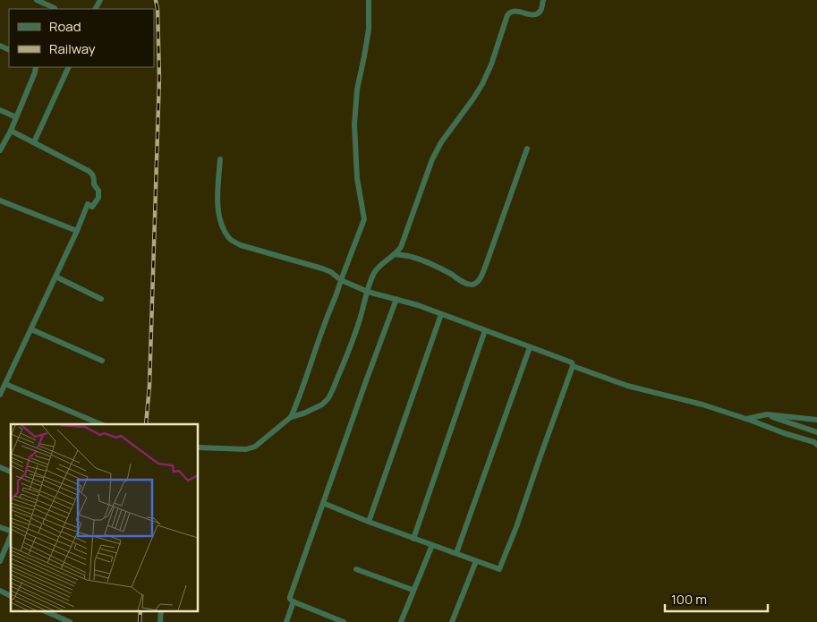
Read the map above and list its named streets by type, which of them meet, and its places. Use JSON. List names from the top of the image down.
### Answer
{
  "legend": ["Road", "Railway"],
  "scale_bar": "100 m"
}
